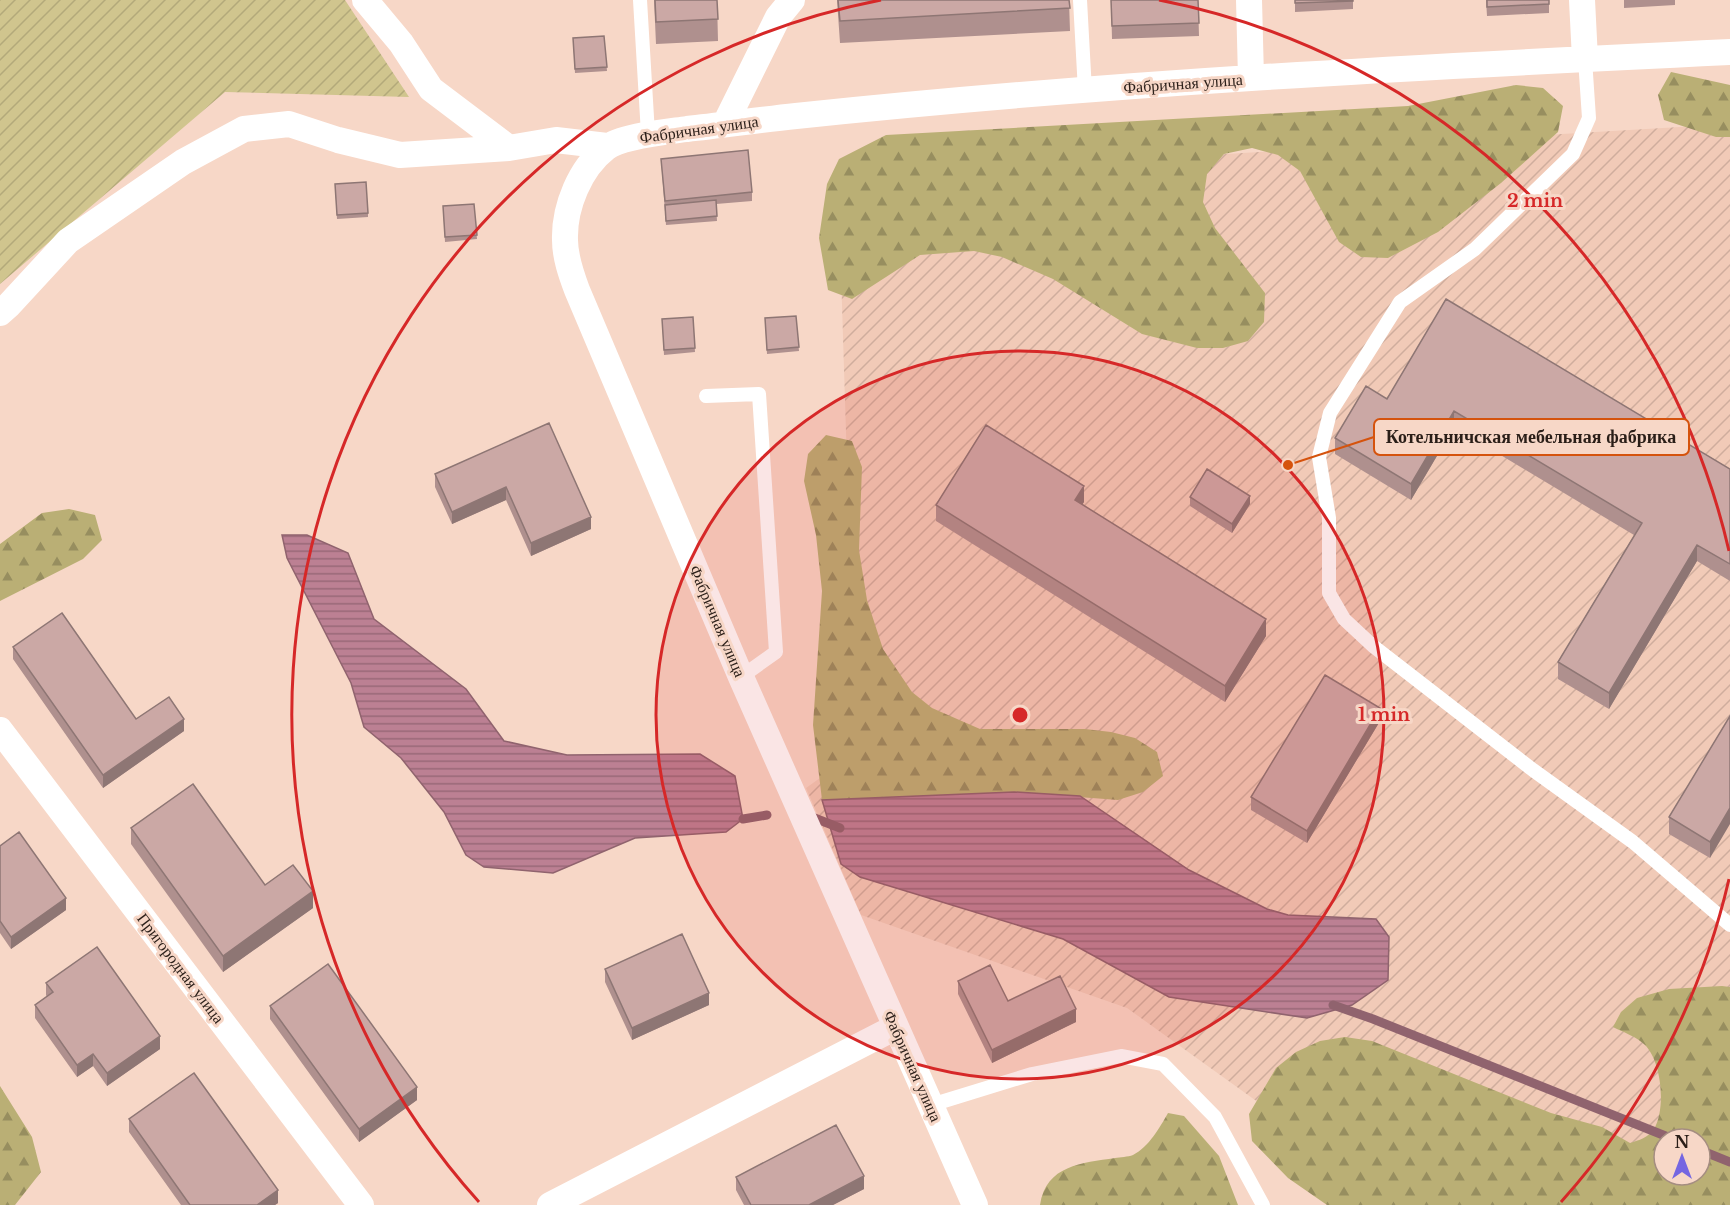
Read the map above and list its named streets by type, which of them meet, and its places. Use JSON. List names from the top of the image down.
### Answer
{
  "streets": {
    "street": ["Фабричная улица", "Пригородная улица"]
  },
  "places": ["Котельничская мебельная фабрика"],
  "north": "top",
  "rings": ["2 min", "1 min"]
}
